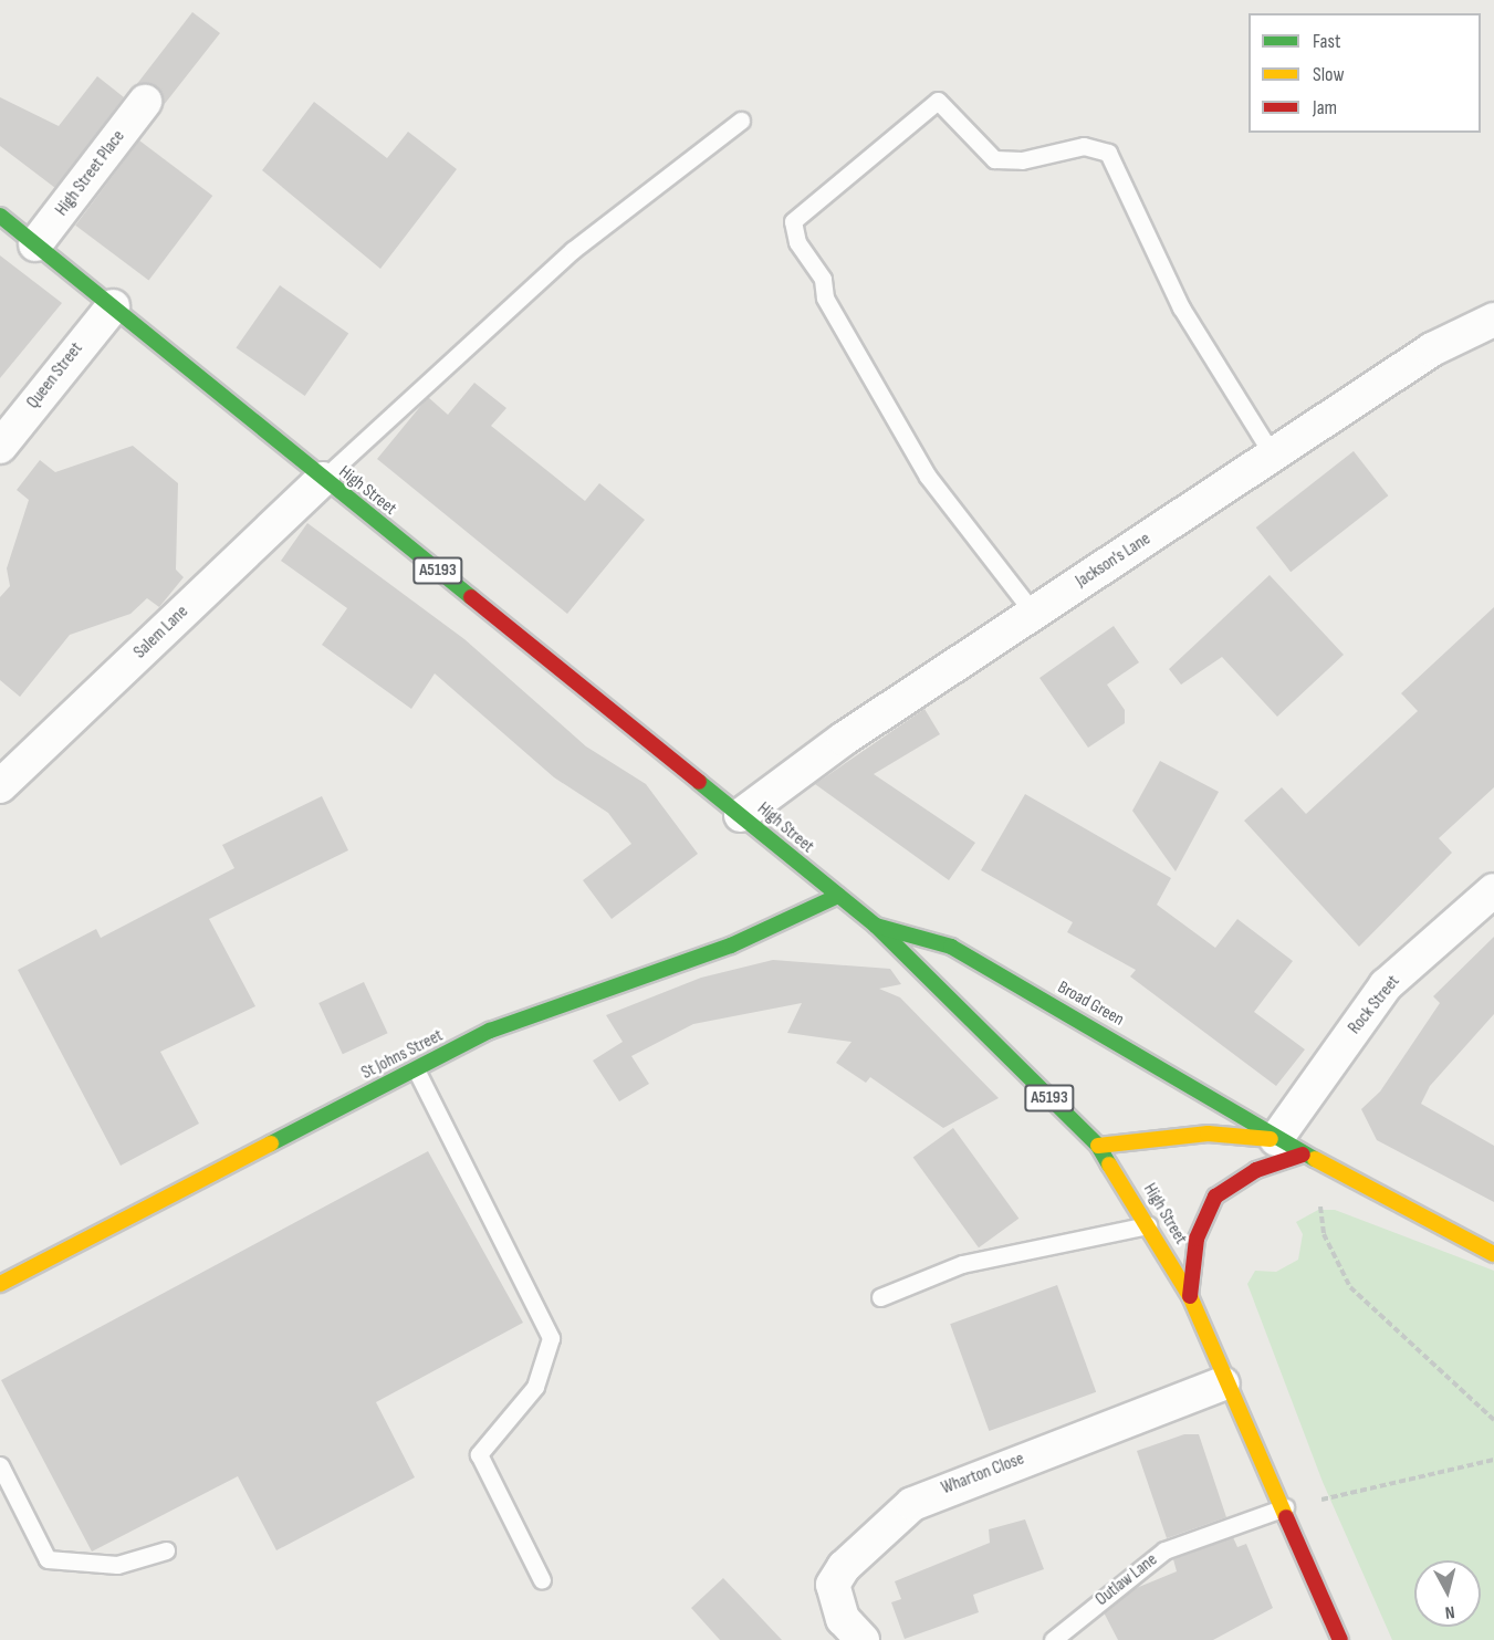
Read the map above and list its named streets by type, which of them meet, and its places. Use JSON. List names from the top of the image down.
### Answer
{
  "streets": {
    "main road": [
      "High Street",
      "A5193",
      "Broad Green",
      "St Johns Street"
    ],
    "street": [
      "High Street Place",
      "Queen Street",
      "Jackson's Lane",
      "Salem Lane",
      "Rock Street",
      "Wharton Close"
    ],
    "lane": ["Outlaw Lane"]
  },
  "crossings": [
    ["High Street Place", "High Street"],
    ["Queen Street", "High Street"],
    ["High Street", "Jackson's Lane"],
    ["High Street", "Salem Lane"],
    ["High Street", "Broad Green"],
    ["High Street", "St Johns Street"],
    ["High Street", "Wharton Close"],
    ["High Street", "Outlaw Lane"],
    ["Broad Green", "Rock Street"]
  ],
  "legend": ["Fast", "Slow", "Jam"],
  "north": "bottom"
}
